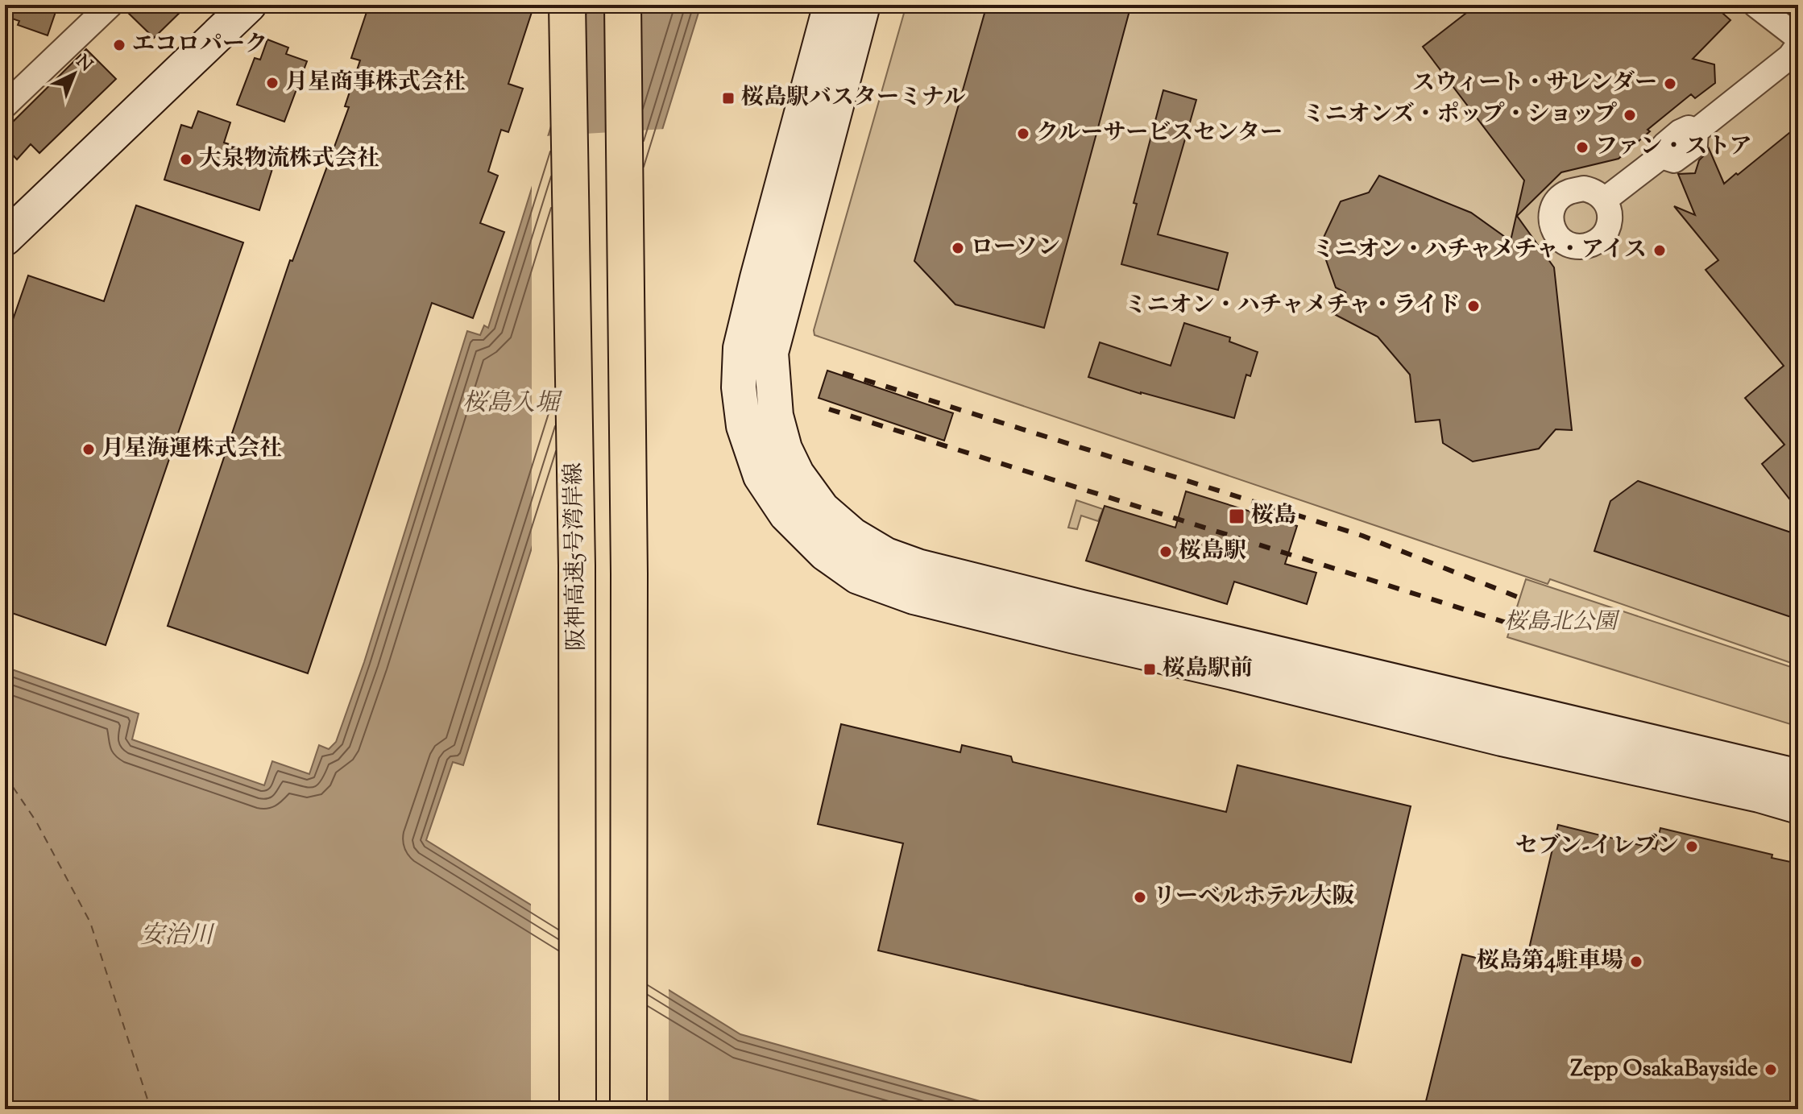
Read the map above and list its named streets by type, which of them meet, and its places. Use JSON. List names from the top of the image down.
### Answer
{
  "streets": {
    "highway": ["阪神高速5号湾岸線"]
  },
  "water": ["桜島入堀", "安治川"],
  "parks": ["桜島北公園"],
  "places": {
    "other": [
      "エコロパーク",
      "月星商事株式会社",
      "スウィート・サレンダー",
      "ミニオンズ・ポップ・ショップ",
      "クルーサービスセンター",
      "ファン・ストア",
      "大泉物流株式会社",
      "ローソン",
      "ミニオン・ハチャメチャ・アイス",
      "ミニオン・ハチャメチャ・ライド",
      "月星海運株式会社",
      "桜島駅",
      "セブン-イレブン",
      "リーベルホテル大阪",
      "桜島第4駐車場",
      "Zepp OsakaBayside"
    ],
    "transit": ["桜島駅バスターミナル", "桜島", "桜島駅前"]
  },
  "north": "top right"
}
